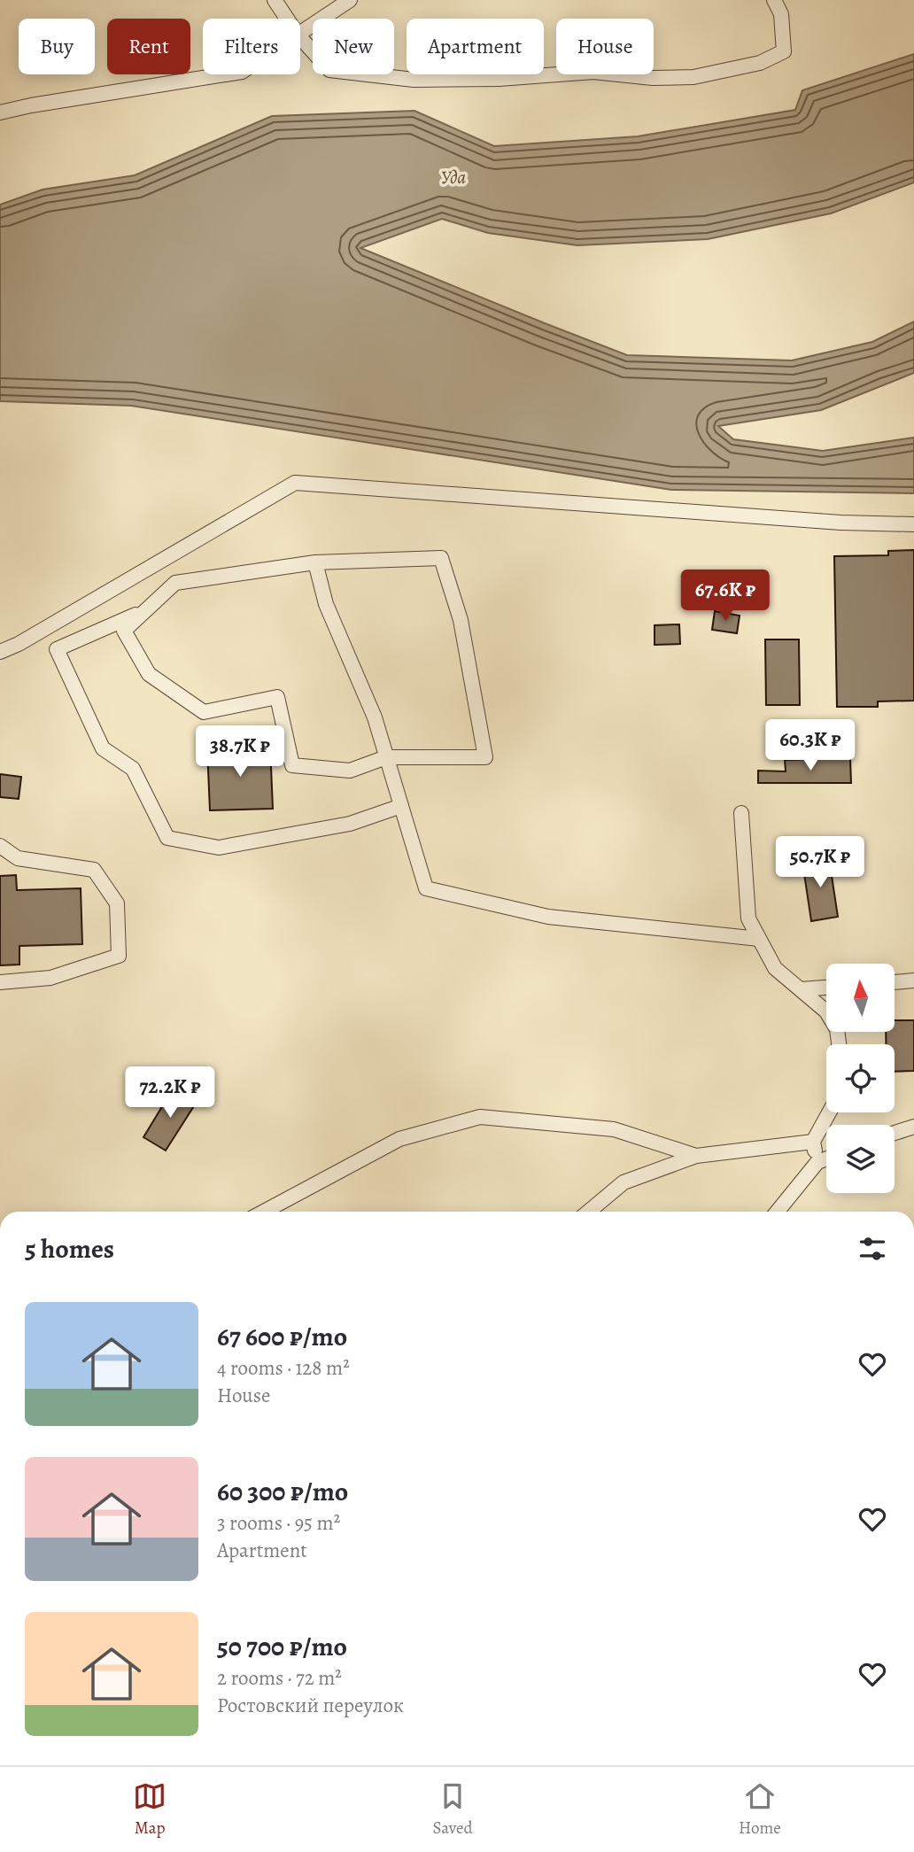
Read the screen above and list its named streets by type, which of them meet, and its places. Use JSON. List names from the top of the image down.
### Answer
{
  "water": ["Уда"],
  "north": "top",
  "page": {
    "chip": [
      "Buy",
      "Rent",
      "Filters",
      "New",
      "Apartment",
      "House"
    ],
    "price": [
      "67.6K ₽",
      "60.3K ₽",
      "38.7K ₽",
      "50.7K ₽",
      "72.2K ₽"
    ],
    "heading": "5 homes",
    "list": [
      {
        "name": "67 600 ₽/mo",
        "note": "4 rooms · 128 m² · House"
      },
      {
        "name": "60 300 ₽/mo",
        "note": "3 rooms · 95 m² · Apartment"
      },
      {
        "name": "50 700 ₽/mo",
        "note": "2 rooms · 72 m² · Ростовский переулок"
      }
    ],
    "tabs": ["Map", "Saved", "Home"]
  }
}
